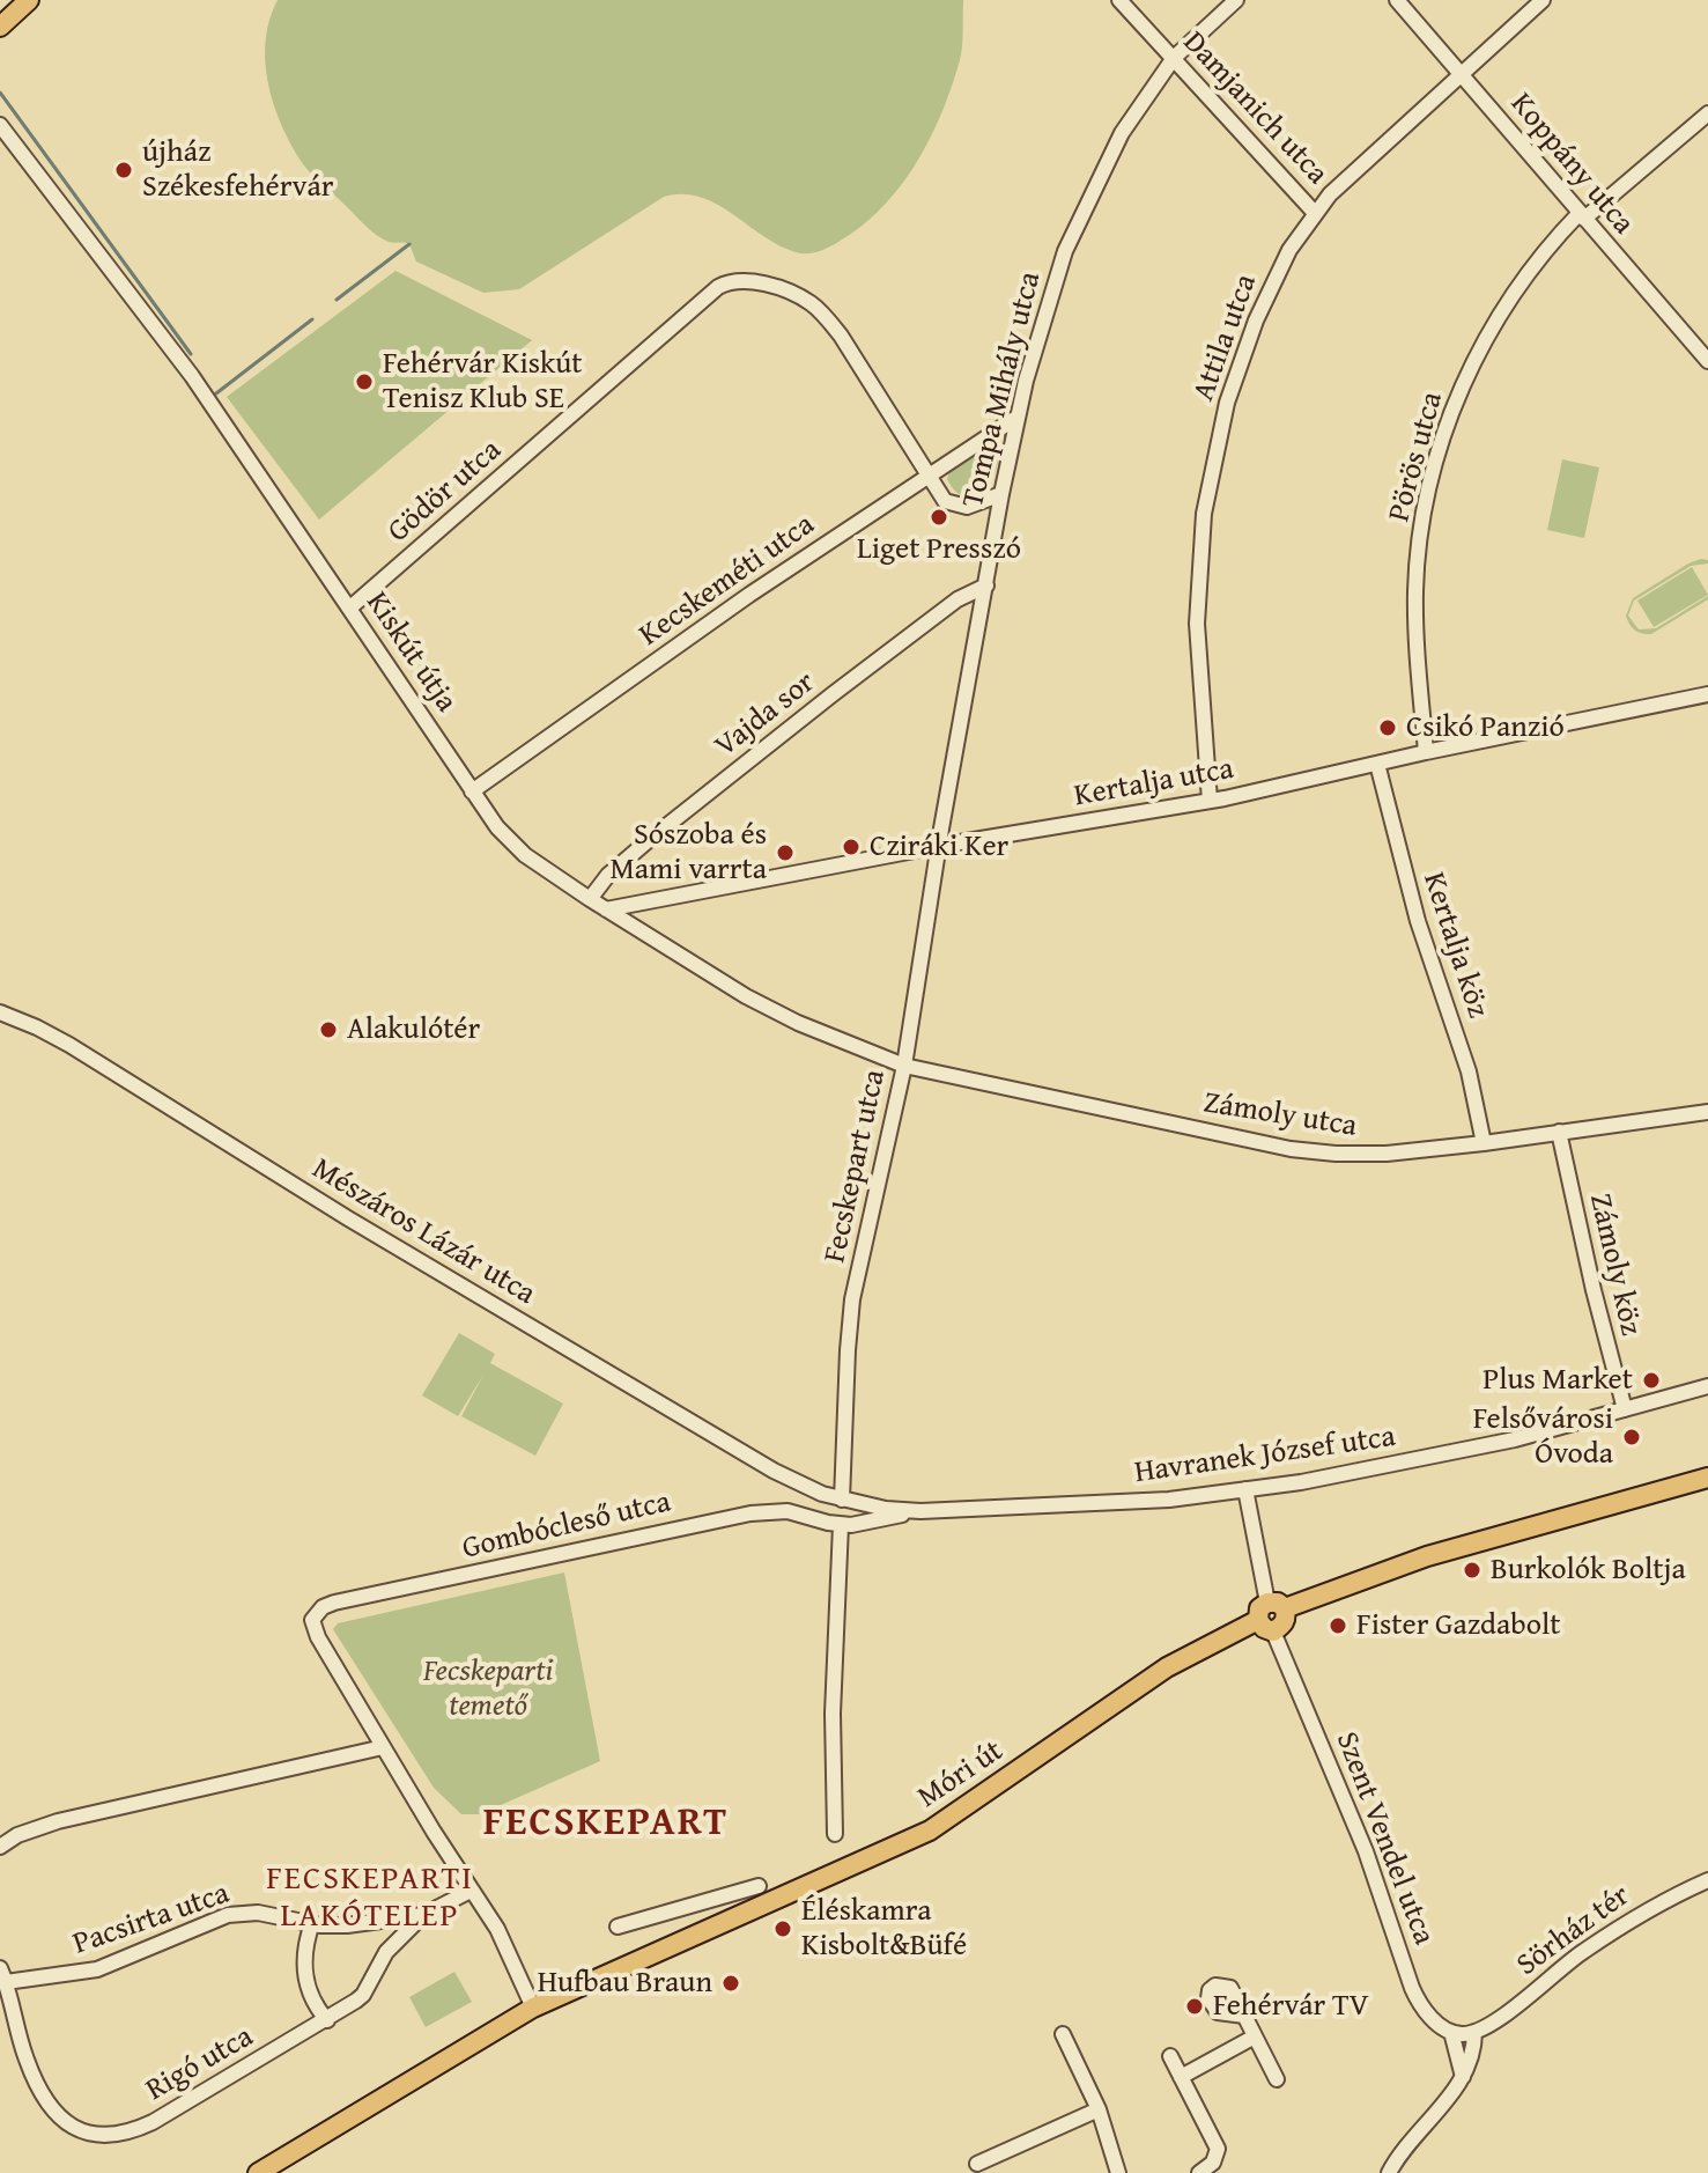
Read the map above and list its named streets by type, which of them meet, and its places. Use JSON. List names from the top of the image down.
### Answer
{
  "streets": {
    "main road": ["Móri út"],
    "street": [
      "Damjanich utca",
      "Koppány utca",
      "Attila utca",
      "Tompa Mihály utca",
      "Pörös utca",
      "Gödör utca",
      "Kecskeméti utca",
      "Kiskút útja",
      "Vajda sor",
      "Kertalja utca",
      "Kertalja köz",
      "Zámoly utca",
      "Fecskepart utca",
      "Mészáros Lázár utca",
      "Zámoly köz",
      "Havranek József utca",
      "Gombócleső utca",
      "Szent Vendel utca",
      "Pacsirta utca",
      "Sörház tér",
      "Rigó utca"
    ]
  },
  "crossings": [
    ["Damjanich utca", "Attila utca"],
    ["Damjanich utca", "Tompa Mihály utca"],
    ["Koppány utca", "Attila utca"],
    ["Koppány utca", "Pörös utca"],
    ["Attila utca", "Kertalja utca"],
    ["Tompa Mihály utca", "Kecskeméti utca"],
    ["Tompa Mihály utca", "Vajda sor"],
    ["Tompa Mihály utca", "Kertalja utca"],
    ["Tompa Mihály utca", "Fecskepart utca"],
    ["Pörös utca", "Kertalja utca"],
    ["Gödör utca", "Kecskeméti utca"],
    ["Gödör utca", "Kiskút útja"],
    ["Kecskeméti utca", "Kiskút útja"],
    ["Kiskút útja", "Vajda sor"],
    ["Kiskút útja", "Kertalja utca"],
    ["Kiskút útja", "Zámoly utca"],
    ["Kiskút útja", "Fecskepart utca"],
    ["Kertalja utca", "Kertalja köz"],
    ["Kertalja utca", "Fecskepart utca"],
    ["Kertalja köz", "Zámoly utca"],
    ["Zámoly utca", "Fecskepart utca"],
    ["Zámoly utca", "Zámoly köz"],
    ["Fecskepart utca", "Havranek József utca"],
    ["Fecskepart utca", "Gombócleső utca"],
    ["Mészáros Lázár utca", "Havranek József utca"],
    ["Zámoly köz", "Havranek József utca"],
    ["Havranek József utca", "Szent Vendel utca"],
    ["Móri út", "Szent Vendel utca"],
    ["Pacsirta utca", "Rigó utca"]
  ],
  "districts": ["FECSKEPART", "FECSKEPARTI LAKÓTELEP"],
  "parks": ["Fecskeparti temető"],
  "places": [
    "újház Székesfehérvár",
    "Fehérvár Kiskút Tenisz Klub SE",
    "Liget Presszó",
    "Csikó Panzió",
    "Cziráki Ker",
    "Sószoba és Mami varrta",
    "Alakulótér",
    "Plus Market",
    "Felsővárosi Óvoda",
    "Burkolók Boltja",
    "Fister Gazdabolt",
    "Éléskamra Kisbolt&Büfé",
    "Hufbau Braun",
    "Fehérvár TV"
  ]
}
